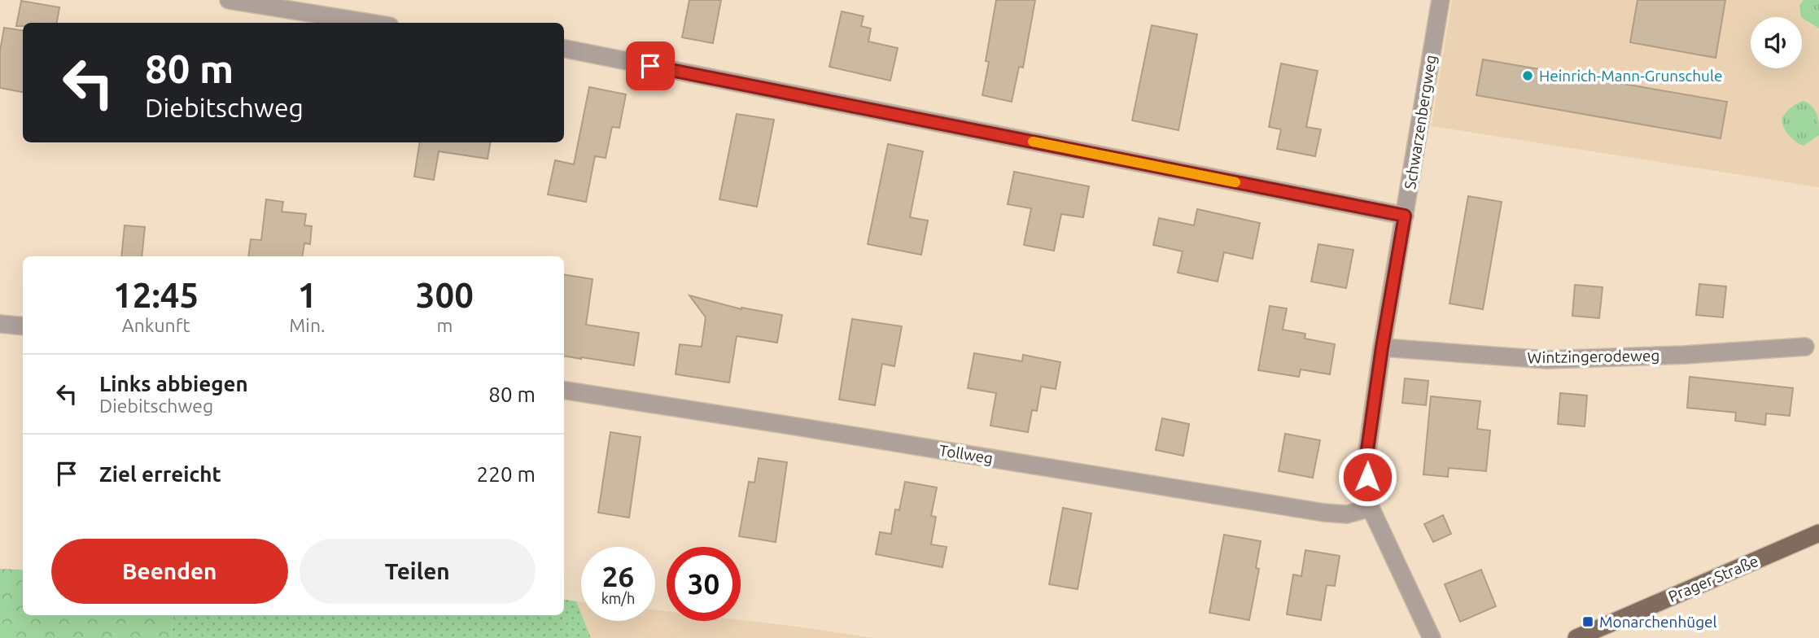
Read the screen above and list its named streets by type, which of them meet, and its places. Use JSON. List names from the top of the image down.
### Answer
{
  "streets": {
    "main road": ["Prager Straße"],
    "street": ["Schwarzenbergweg", "Wintzingerodeweg", "Tollweg"]
  },
  "crossings": [
    ["Schwarzenbergweg", "Wintzingerodeweg"],
    ["Schwarzenbergweg", "Tollweg"]
  ],
  "places": {
    "other": ["Heinrich-Mann-Grunschule"],
    "transit": ["Monarchenhügel"]
  },
  "page": {
    "turn": ["80 m", "Diebitschweg"],
    "eta": [
      "12:45",
      "Ankunft",
      "1",
      "Min.",
      "300",
      "m"
    ],
    "list": [
      {
        "name": "Links abbiegen",
        "note": "Diebitschweg",
        "value": "80 m"
      },
      {
        "name": "Ziel erreicht",
        "value": "220 m"
      }
    ],
    "buttons": ["Beenden", "Teilen"],
    "speed": "26 km/h",
    "limit": "30"
  }
}
